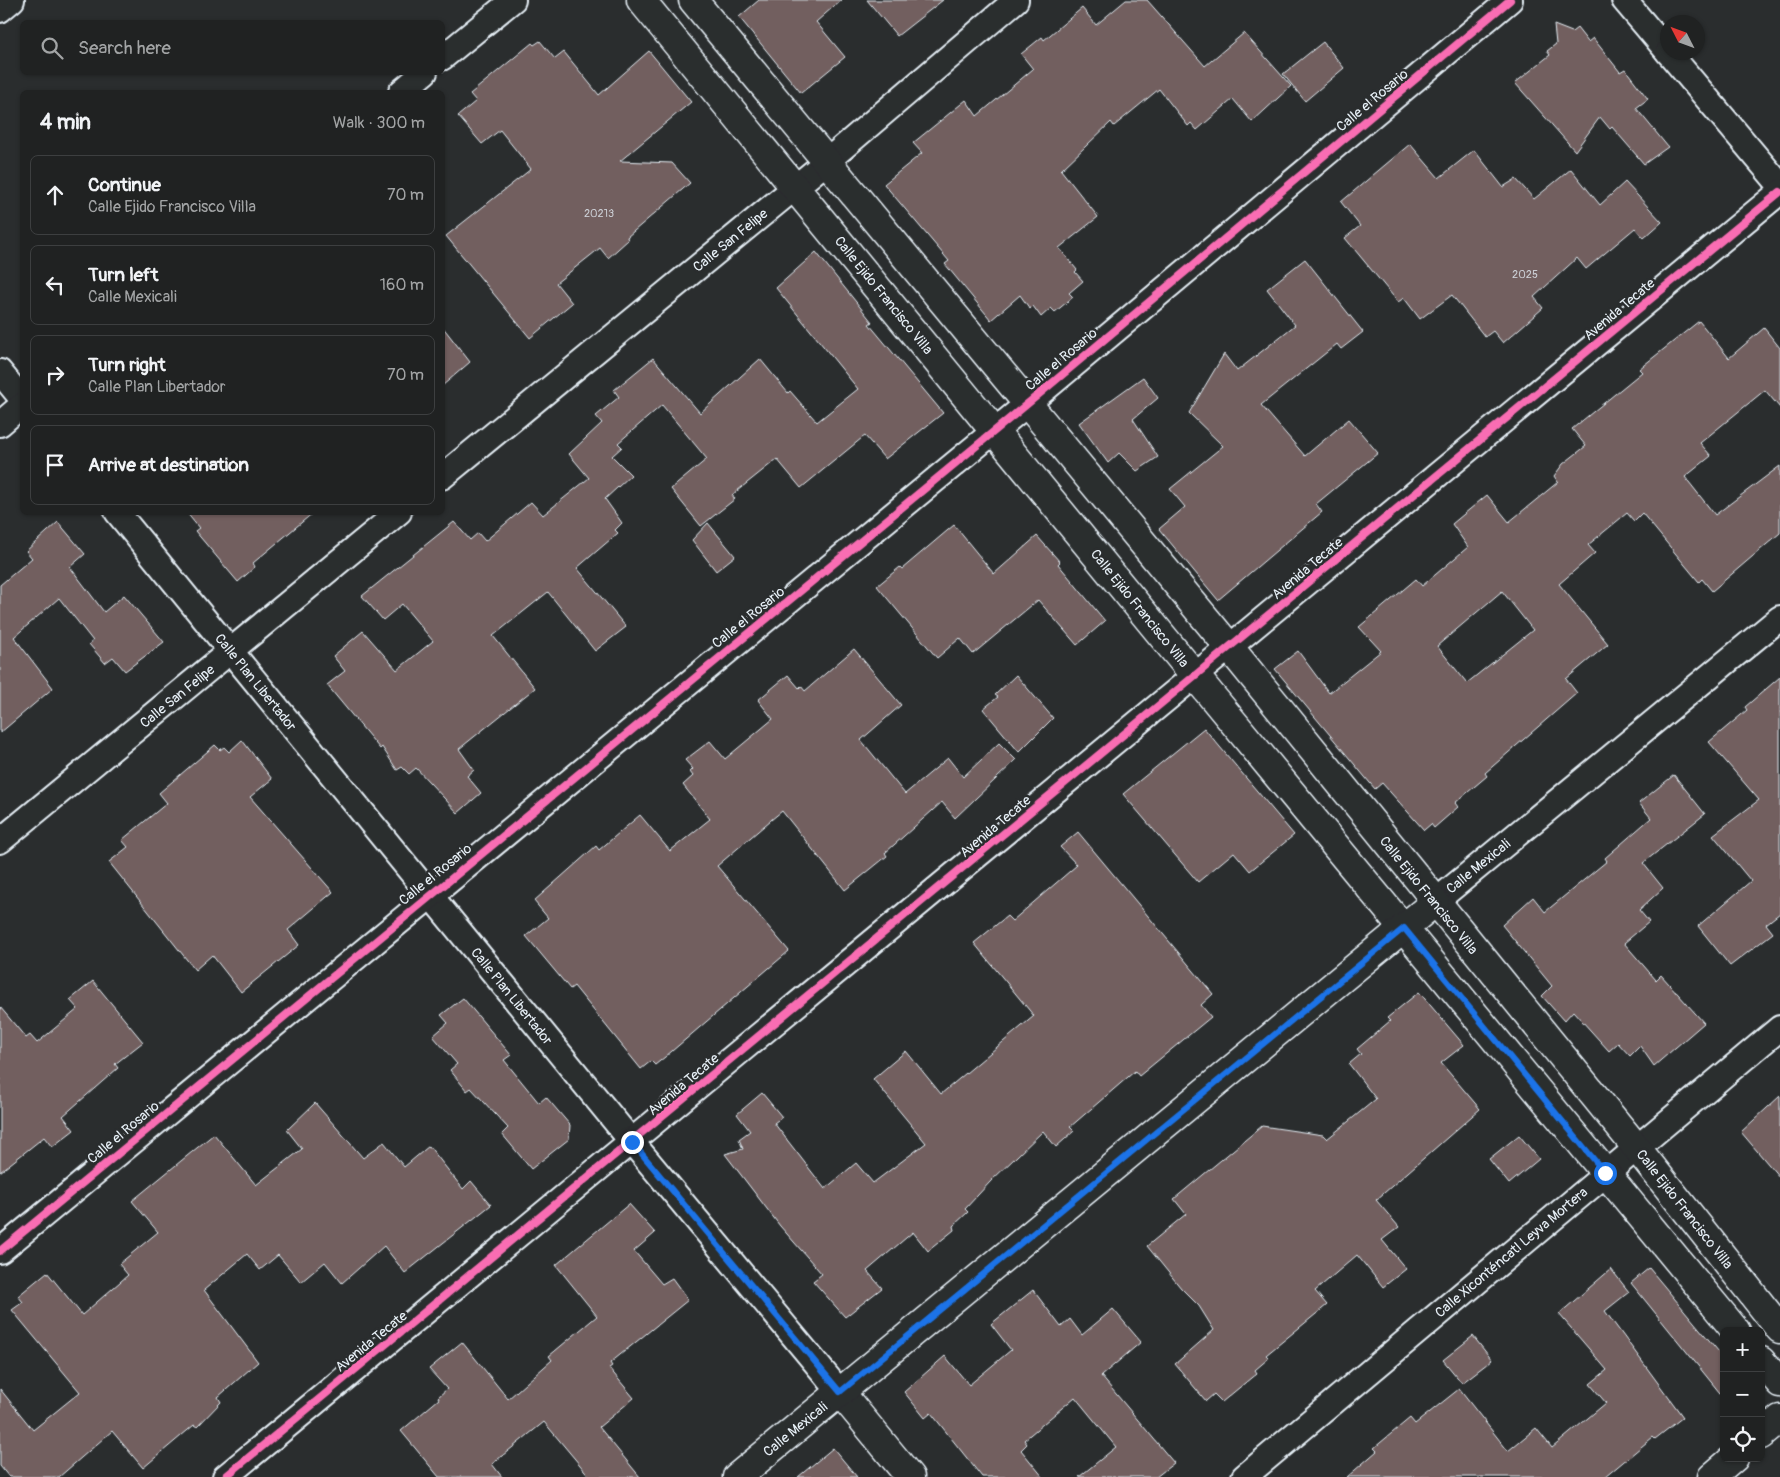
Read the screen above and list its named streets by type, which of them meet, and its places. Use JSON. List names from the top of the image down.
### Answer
{
  "streets": {
    "street": [
      "Calle el Rosario",
      "Calle San Felipe",
      "Calle Ejido Francisco Villa",
      "Avenida Tecate",
      "Calle Plan Libertador",
      "Calle Mexicali",
      "Calle Xiconténcatl Leyva Mortera"
    ]
  },
  "crossings": [
    ["Calle el Rosario", "Calle Ejido Francisco Villa"],
    ["Calle el Rosario", "Calle Plan Libertador"],
    ["Calle San Felipe", "Calle Ejido Francisco Villa"],
    ["Calle San Felipe", "Calle Plan Libertador"],
    ["Calle Ejido Francisco Villa", "Avenida Tecate"],
    ["Calle Ejido Francisco Villa", "Calle Mexicali"],
    ["Calle Ejido Francisco Villa", "Calle Xiconténcatl Leyva Mortera"],
    ["Avenida Tecate", "Calle Plan Libertador"],
    ["Calle Plan Libertador", "Calle Mexicali"]
  ],
  "house_numbers": ["20213", "2025"],
  "north": "top left",
  "page": {
    "search": "Search here",
    "heading": ["4 min", "Walk · 300 m"],
    "list": [
      ["Continue", "Calle Ejido Francisco Villa", "70 m"],
      ["Turn left", "Calle Mexicali", "160 m"],
      ["Turn right", "Calle Plan Libertador", "70 m"],
      "Arrive at destination"
    ],
    "map_buttons": ["+", "−"]
  }
}
